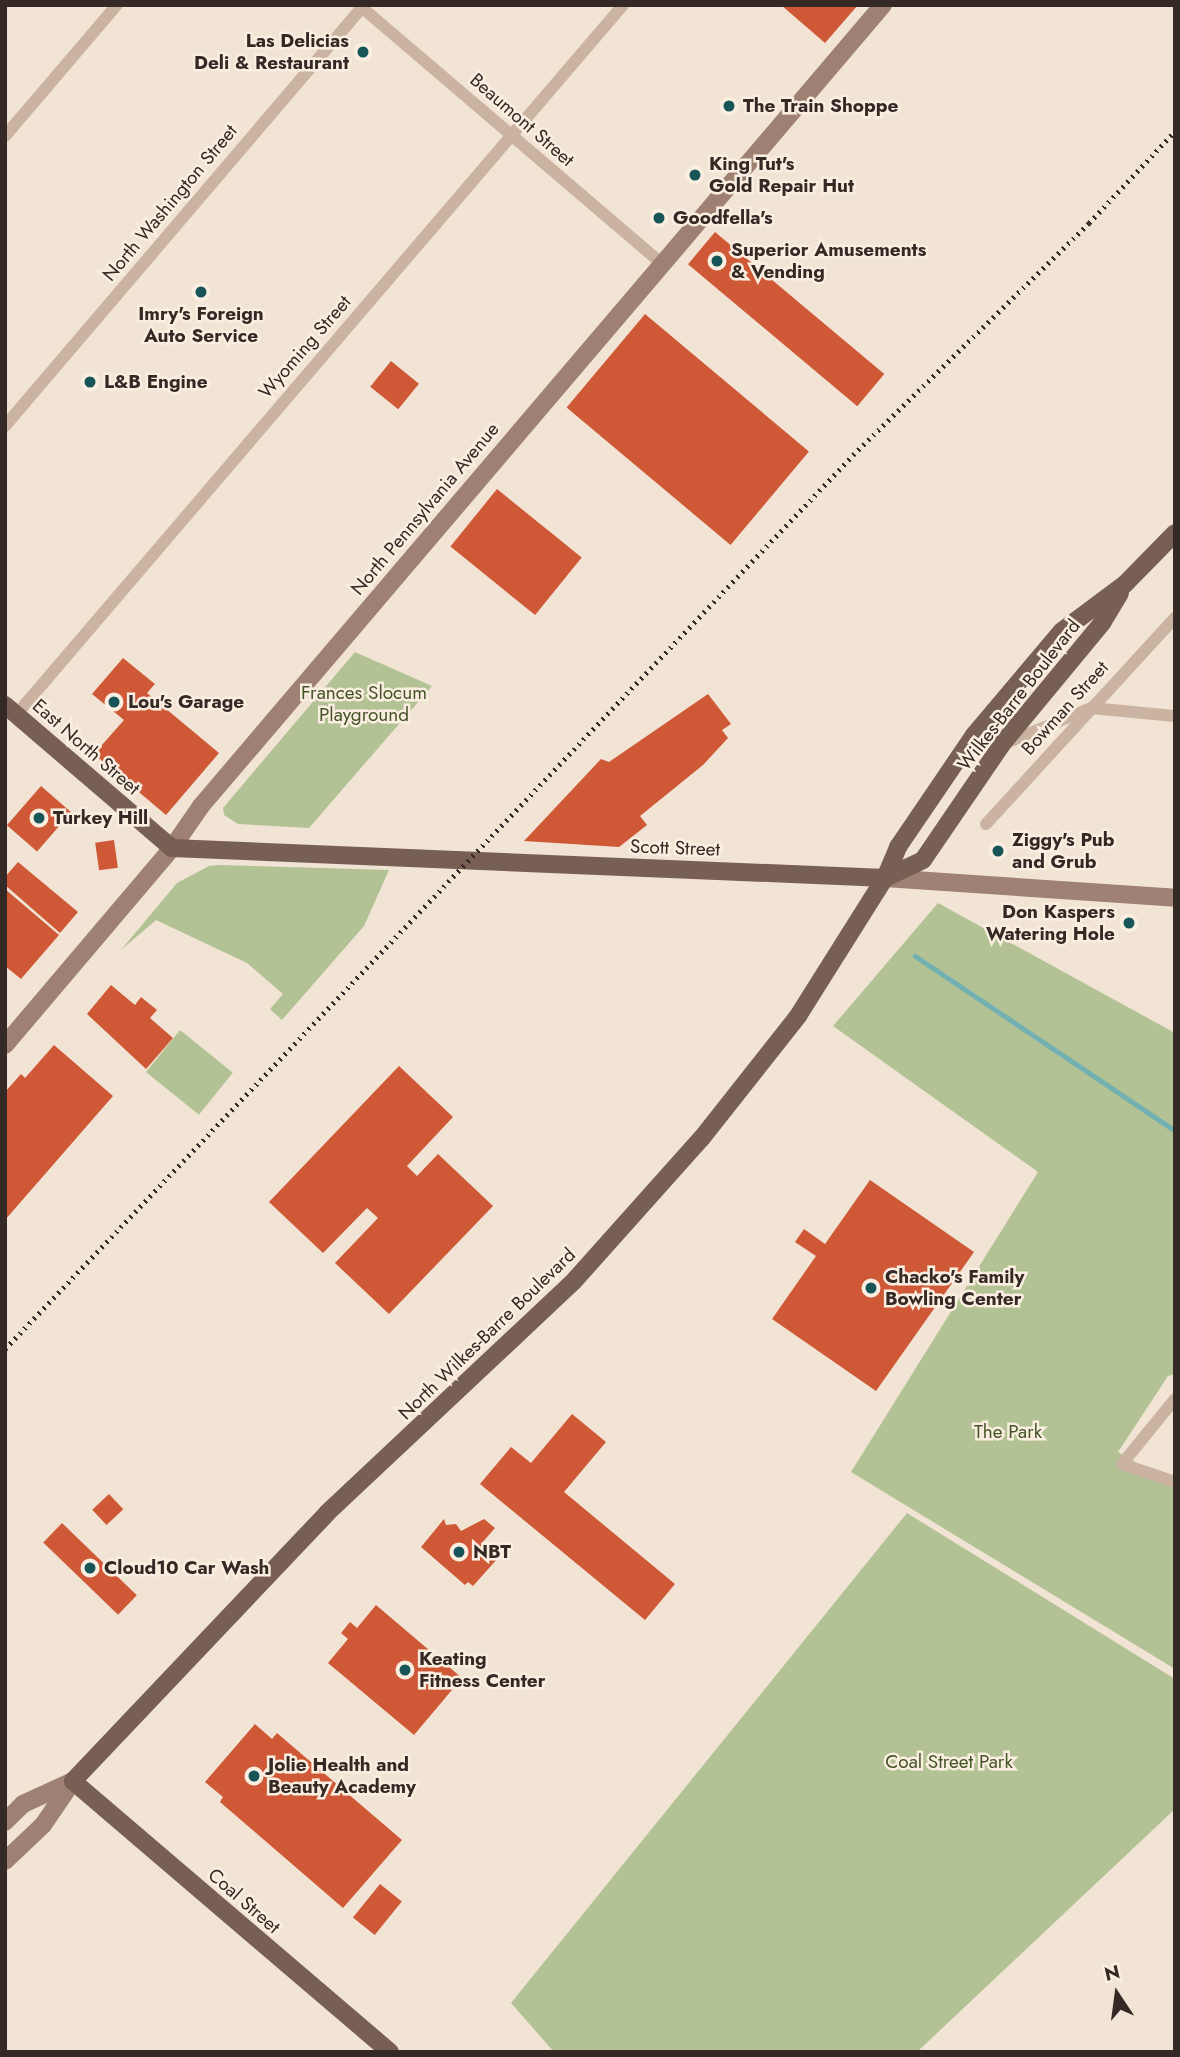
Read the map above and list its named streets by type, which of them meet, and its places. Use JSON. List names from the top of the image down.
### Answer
{
  "streets": {
    "main road": [
      "Wilkes-Barre Boulevard",
      "East North Street",
      "Scott Street",
      "North Wilkes-Barre Boulevard",
      "Coal Street"
    ],
    "street": [
      "Beaumont Street",
      "North Washington Street",
      "Wyoming Street",
      "North Pennsylvania Avenue",
      "Bowman Street"
    ]
  },
  "crossings": [
    ["Beaumont Street", "North Washington Street"],
    ["Beaumont Street", "Wyoming Street"],
    ["Beaumont Street", "North Pennsylvania Avenue"],
    ["Wyoming Street", "East North Street"],
    ["North Pennsylvania Avenue", "East North Street"],
    ["North Pennsylvania Avenue", "Scott Street"],
    ["Wilkes-Barre Boulevard", "Scott Street"],
    ["Wilkes-Barre Boulevard", "North Wilkes-Barre Boulevard"],
    ["East North Street", "Scott Street"],
    ["Scott Street", "North Wilkes-Barre Boulevard"],
    ["North Wilkes-Barre Boulevard", "Coal Street"]
  ],
  "parks": ["Frances Slocum Playground", "The Park", "Coal Street Park"],
  "places": [
    "Las Delicias Deli & Restaurant",
    "The Train Shoppe",
    "King Tut's Gold Repair Hut",
    "Goodfella's",
    "Superior Amusements & Vending",
    "Imry's Foreign Auto Service",
    "L&B Engine",
    "Lou's Garage",
    "Turkey Hill",
    "Ziggy's Pub and Grub",
    "Don Kaspers Watering Hole",
    "Chacko's Family Bowling Center",
    "NBT",
    "Cloud10 Car Wash",
    "Keating Fitness Center",
    "Jolie Health and Beauty Academy"
  ],
  "north": "top"
}
